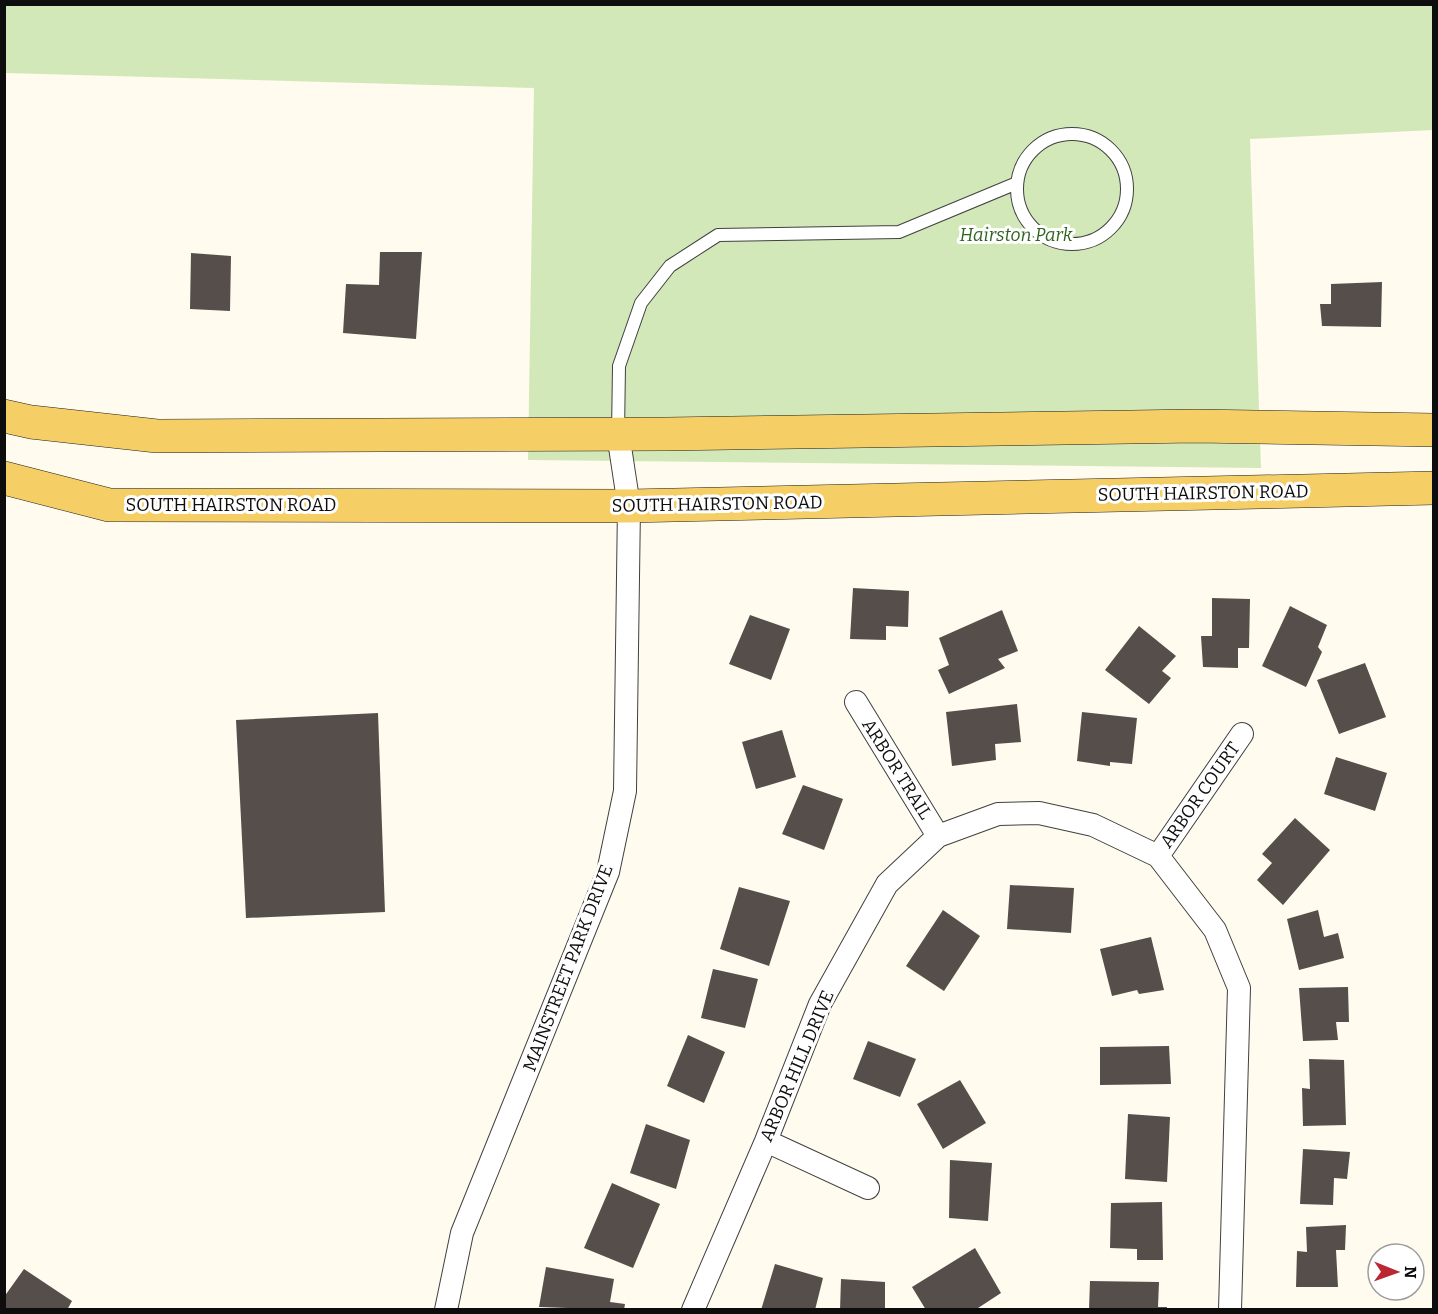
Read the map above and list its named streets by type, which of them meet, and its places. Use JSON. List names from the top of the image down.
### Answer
{
  "streets": {
    "main road": ["SOUTH HAIRSTON ROAD"],
    "street": [
      "ARBOR TRAIL",
      "ARBOR COURT",
      "MAINSTREET PARK DRIVE",
      "ARBOR HILL DRIVE"
    ]
  },
  "crossings": [
    ["SOUTH HAIRSTON ROAD", "MAINSTREET PARK DRIVE"],
    ["ARBOR TRAIL", "ARBOR HILL DRIVE"],
    ["ARBOR COURT", "ARBOR HILL DRIVE"]
  ],
  "parks": ["Hairston Park"],
  "north": "right"
}
